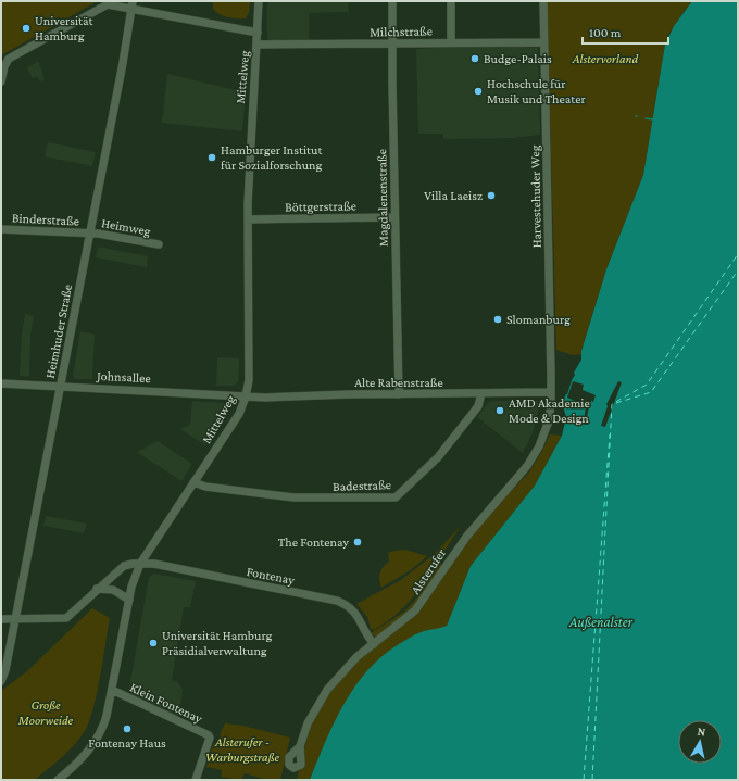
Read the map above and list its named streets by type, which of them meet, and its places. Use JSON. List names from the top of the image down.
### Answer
{
  "streets": {
    "street": [
      "Milchstraße",
      "Mittelweg",
      "Harvestehuder Weg",
      "Magdalenenstraße",
      "Böttgerstraße",
      "Binderstraße",
      "Heimweg",
      "Heimhuder Straße",
      "Johnsallee",
      "Alte Rabenstraße",
      "Badestraße",
      "Alsterufer",
      "Fontenay",
      "Klein Fontenay"
    ]
  },
  "crossings": [
    ["Milchstraße", "Mittelweg"],
    ["Milchstraße", "Harvestehuder Weg"],
    ["Milchstraße", "Magdalenenstraße"],
    ["Mittelweg", "Böttgerstraße"],
    ["Mittelweg", "Johnsallee"],
    ["Mittelweg", "Alte Rabenstraße"],
    ["Mittelweg", "Badestraße"],
    ["Mittelweg", "Fontenay"],
    ["Mittelweg", "Klein Fontenay"],
    ["Harvestehuder Weg", "Alte Rabenstraße"],
    ["Harvestehuder Weg", "Alsterufer"],
    ["Magdalenenstraße", "Böttgerstraße"],
    ["Magdalenenstraße", "Alte Rabenstraße"],
    ["Binderstraße", "Heimweg"],
    ["Binderstraße", "Heimhuder Straße"],
    ["Heimweg", "Heimhuder Straße"],
    ["Heimhuder Straße", "Johnsallee"],
    ["Johnsallee", "Alte Rabenstraße"],
    ["Alte Rabenstraße", "Badestraße"],
    ["Alte Rabenstraße", "Alsterufer"],
    ["Alsterufer", "Fontenay"]
  ],
  "water": ["Außenalster"],
  "parks": ["Alstervorland", "Große Moorweide", "Alsterufer - Warburgstraße"],
  "places": [
    "Universität Hamburg",
    "Budge-Palais",
    "Hochschule für Musik und Theater",
    "Hamburger Institut für Sozialforschung",
    "Villa Laeisz",
    "Slomanburg",
    "AMD Akademie Mode & Design",
    "The Fontenay",
    "Universität Hamburg Präsidialverwaltung",
    "Fontenay Haus"
  ],
  "scale_bar": "100 m",
  "north": "top"
}
